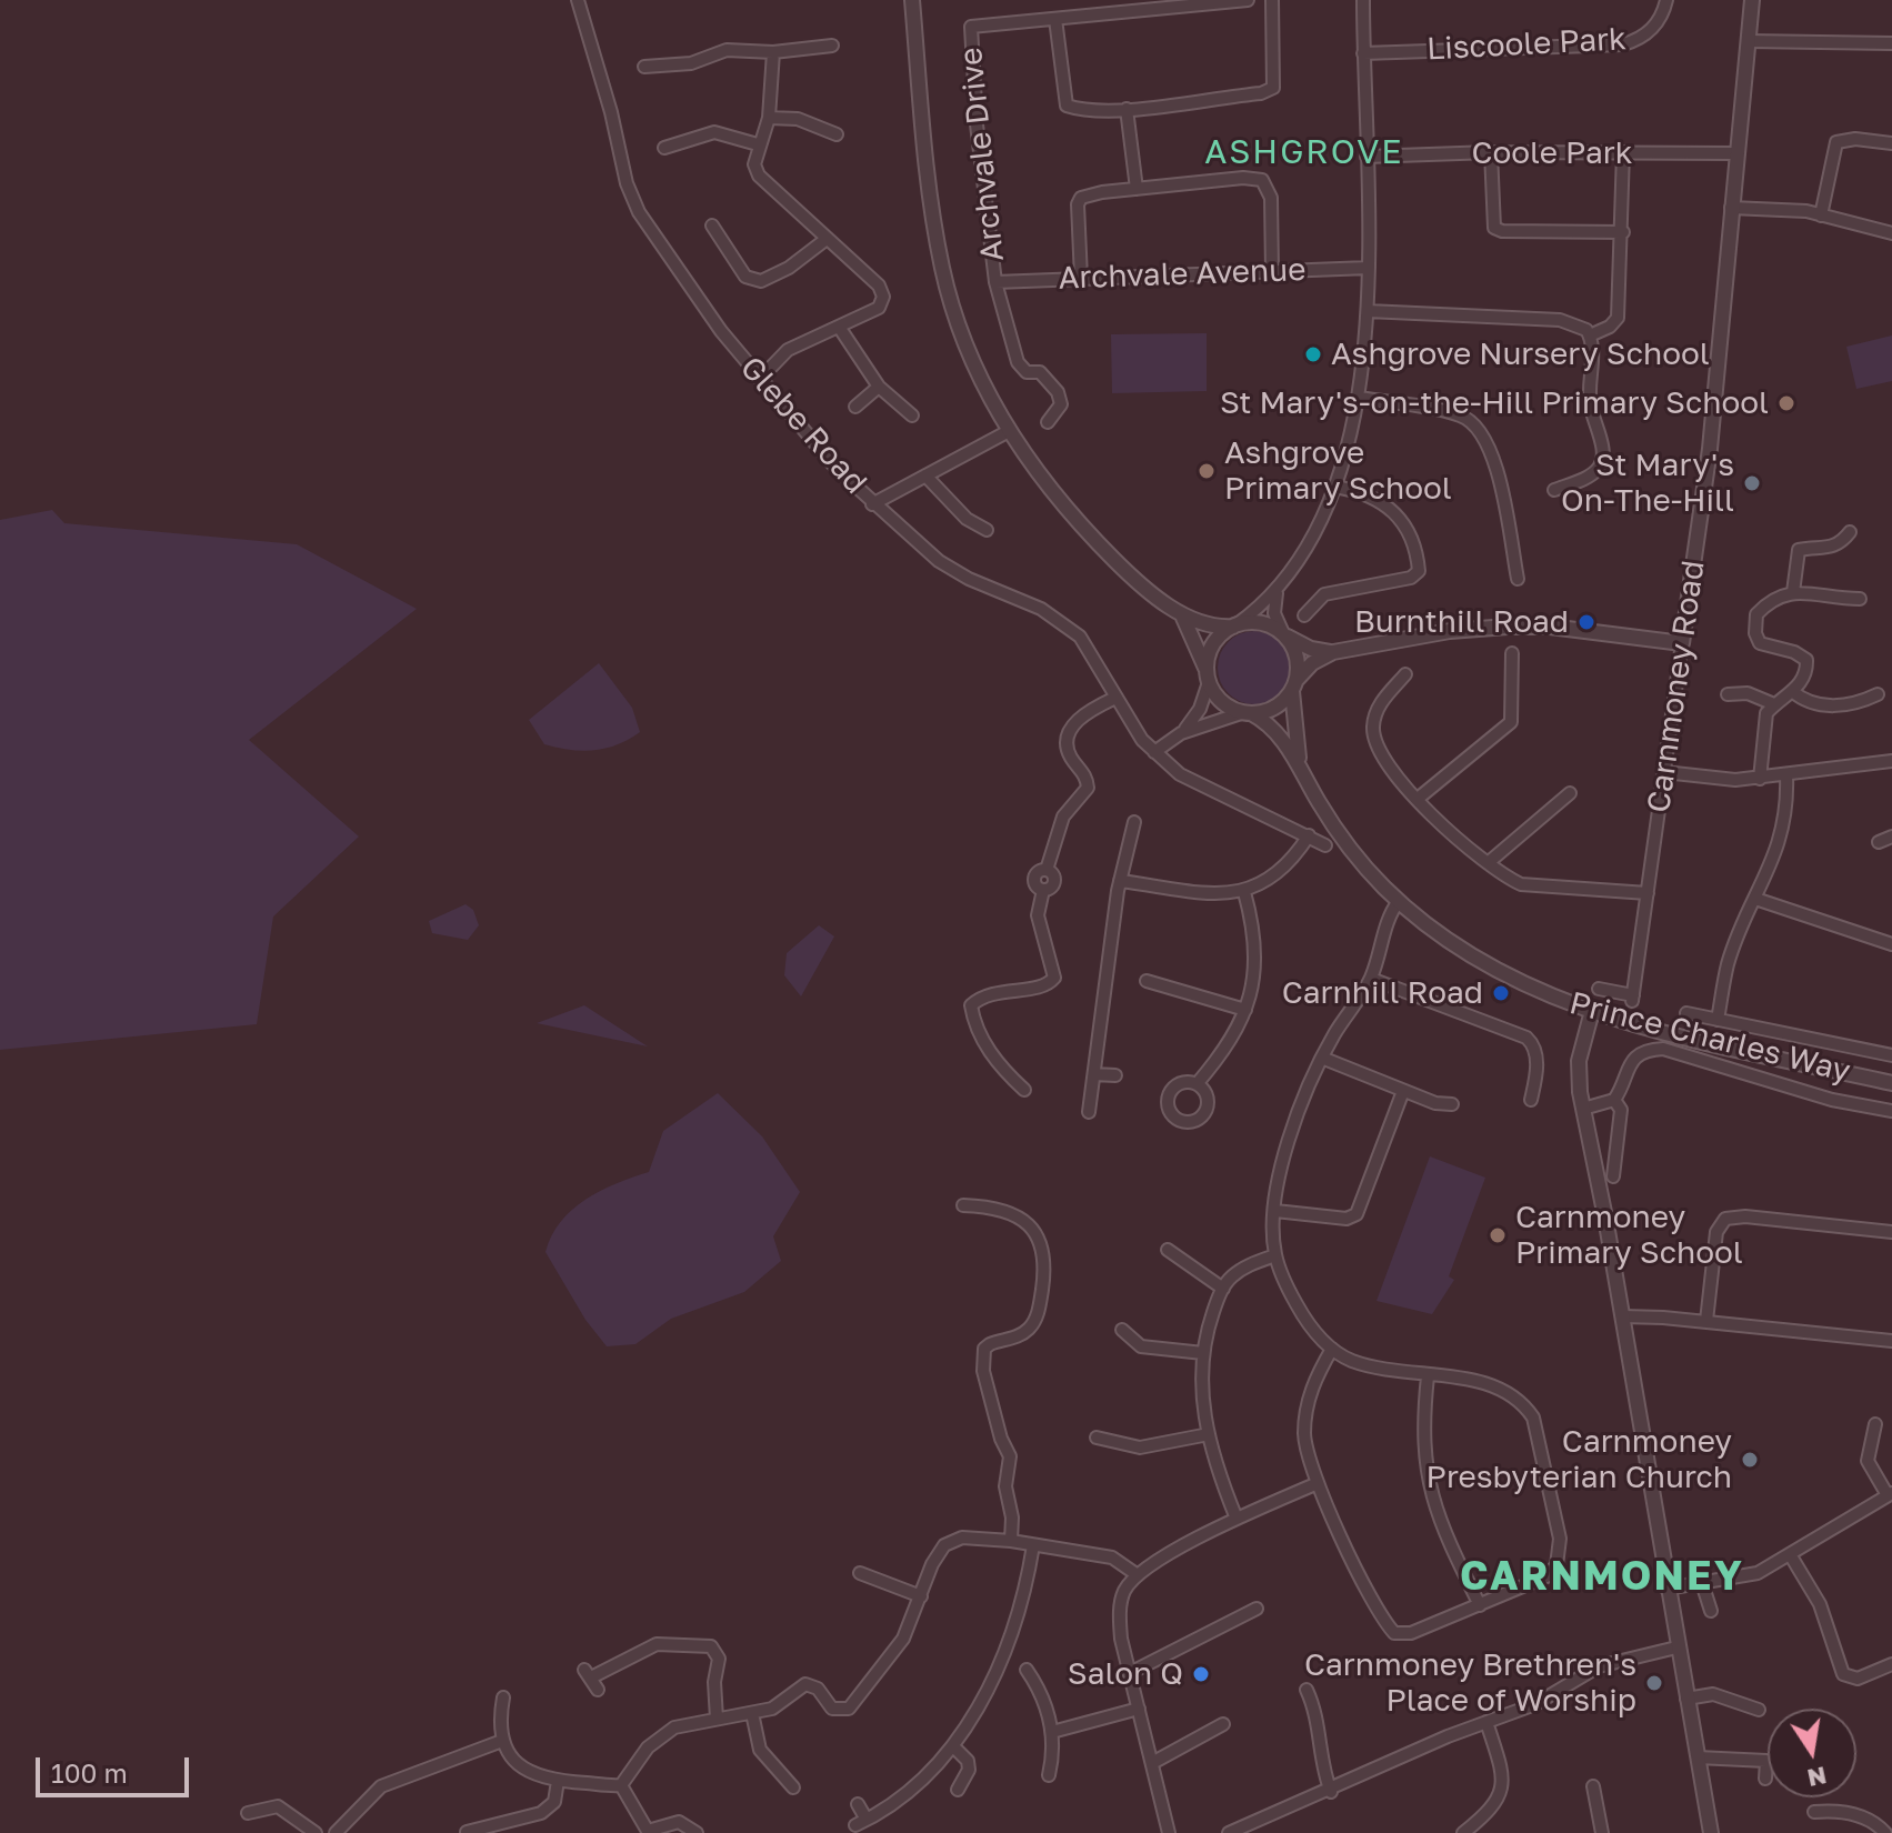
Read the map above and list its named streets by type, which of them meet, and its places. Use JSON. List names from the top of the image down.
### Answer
{
  "streets": {
    "street": [
      "Liscoole Park",
      "Coole Park",
      "Archvale Drive",
      "Archvale Avenue",
      "Glebe Road",
      "Carnmoney Road",
      "Prince Charles Way"
    ]
  },
  "crossings": [
    ["Coole Park", "Carnmoney Road"],
    ["Archvale Drive", "Archvale Avenue"]
  ],
  "districts": ["ASHGROVE", "CARNMONEY"],
  "places": [
    "Ashgrove Nursery School",
    "St Mary's-on-the-Hill Primary School",
    "Ashgrove Primary School",
    "St Mary's On-The-Hill",
    "Burnthill Road",
    "Carnhill Road",
    "Carnmoney Primary School",
    "Carnmoney Presbyterian Church",
    "Salon Q",
    "Carnmoney Brethren's Place of Worship"
  ],
  "scale_bar": "100 m",
  "north": "bottom"
}
